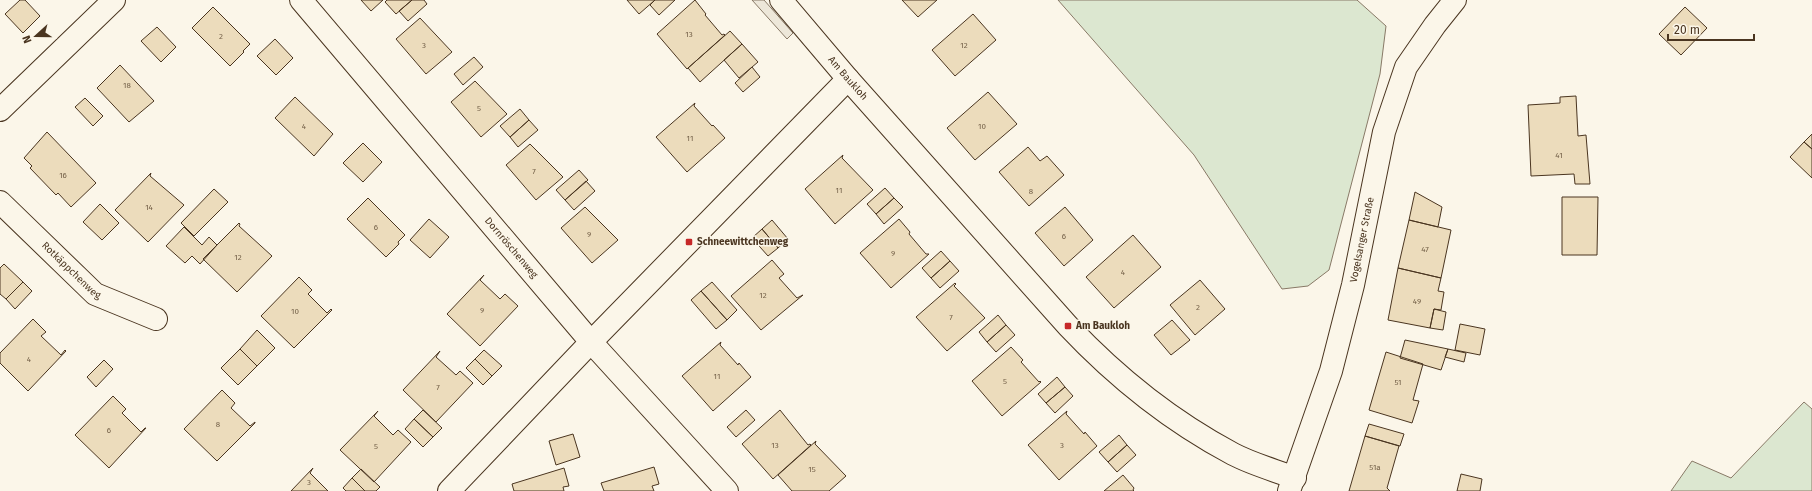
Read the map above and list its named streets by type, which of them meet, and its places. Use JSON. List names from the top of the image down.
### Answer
{
  "streets": {
    "street": [
      "Am Baukloh",
      "Vogelsanger Straße",
      "Dornröschenweg",
      "Rotkäppchenweg"
    ]
  },
  "crossings": [
    ["Am Baukloh", "Vogelsanger Straße"]
  ],
  "places": {
    "transit": ["Schneewittchenweg", "Am Baukloh"]
  },
  "house_numbers": [
    "13",
    "2",
    "3",
    "12",
    "18",
    "5",
    "4",
    "10",
    "11",
    "41",
    "7",
    "16",
    "11",
    "8",
    "14",
    "6",
    "9",
    "6",
    "47",
    "9",
    "12",
    "4",
    "12",
    "49",
    "2",
    "9",
    "10",
    "7",
    "4",
    "11",
    "5",
    "51",
    "7",
    "8",
    "6",
    "13",
    "3",
    "5",
    "51a",
    "15",
    "3"
  ],
  "scale_bar": "20 m",
  "north": "left"
}
